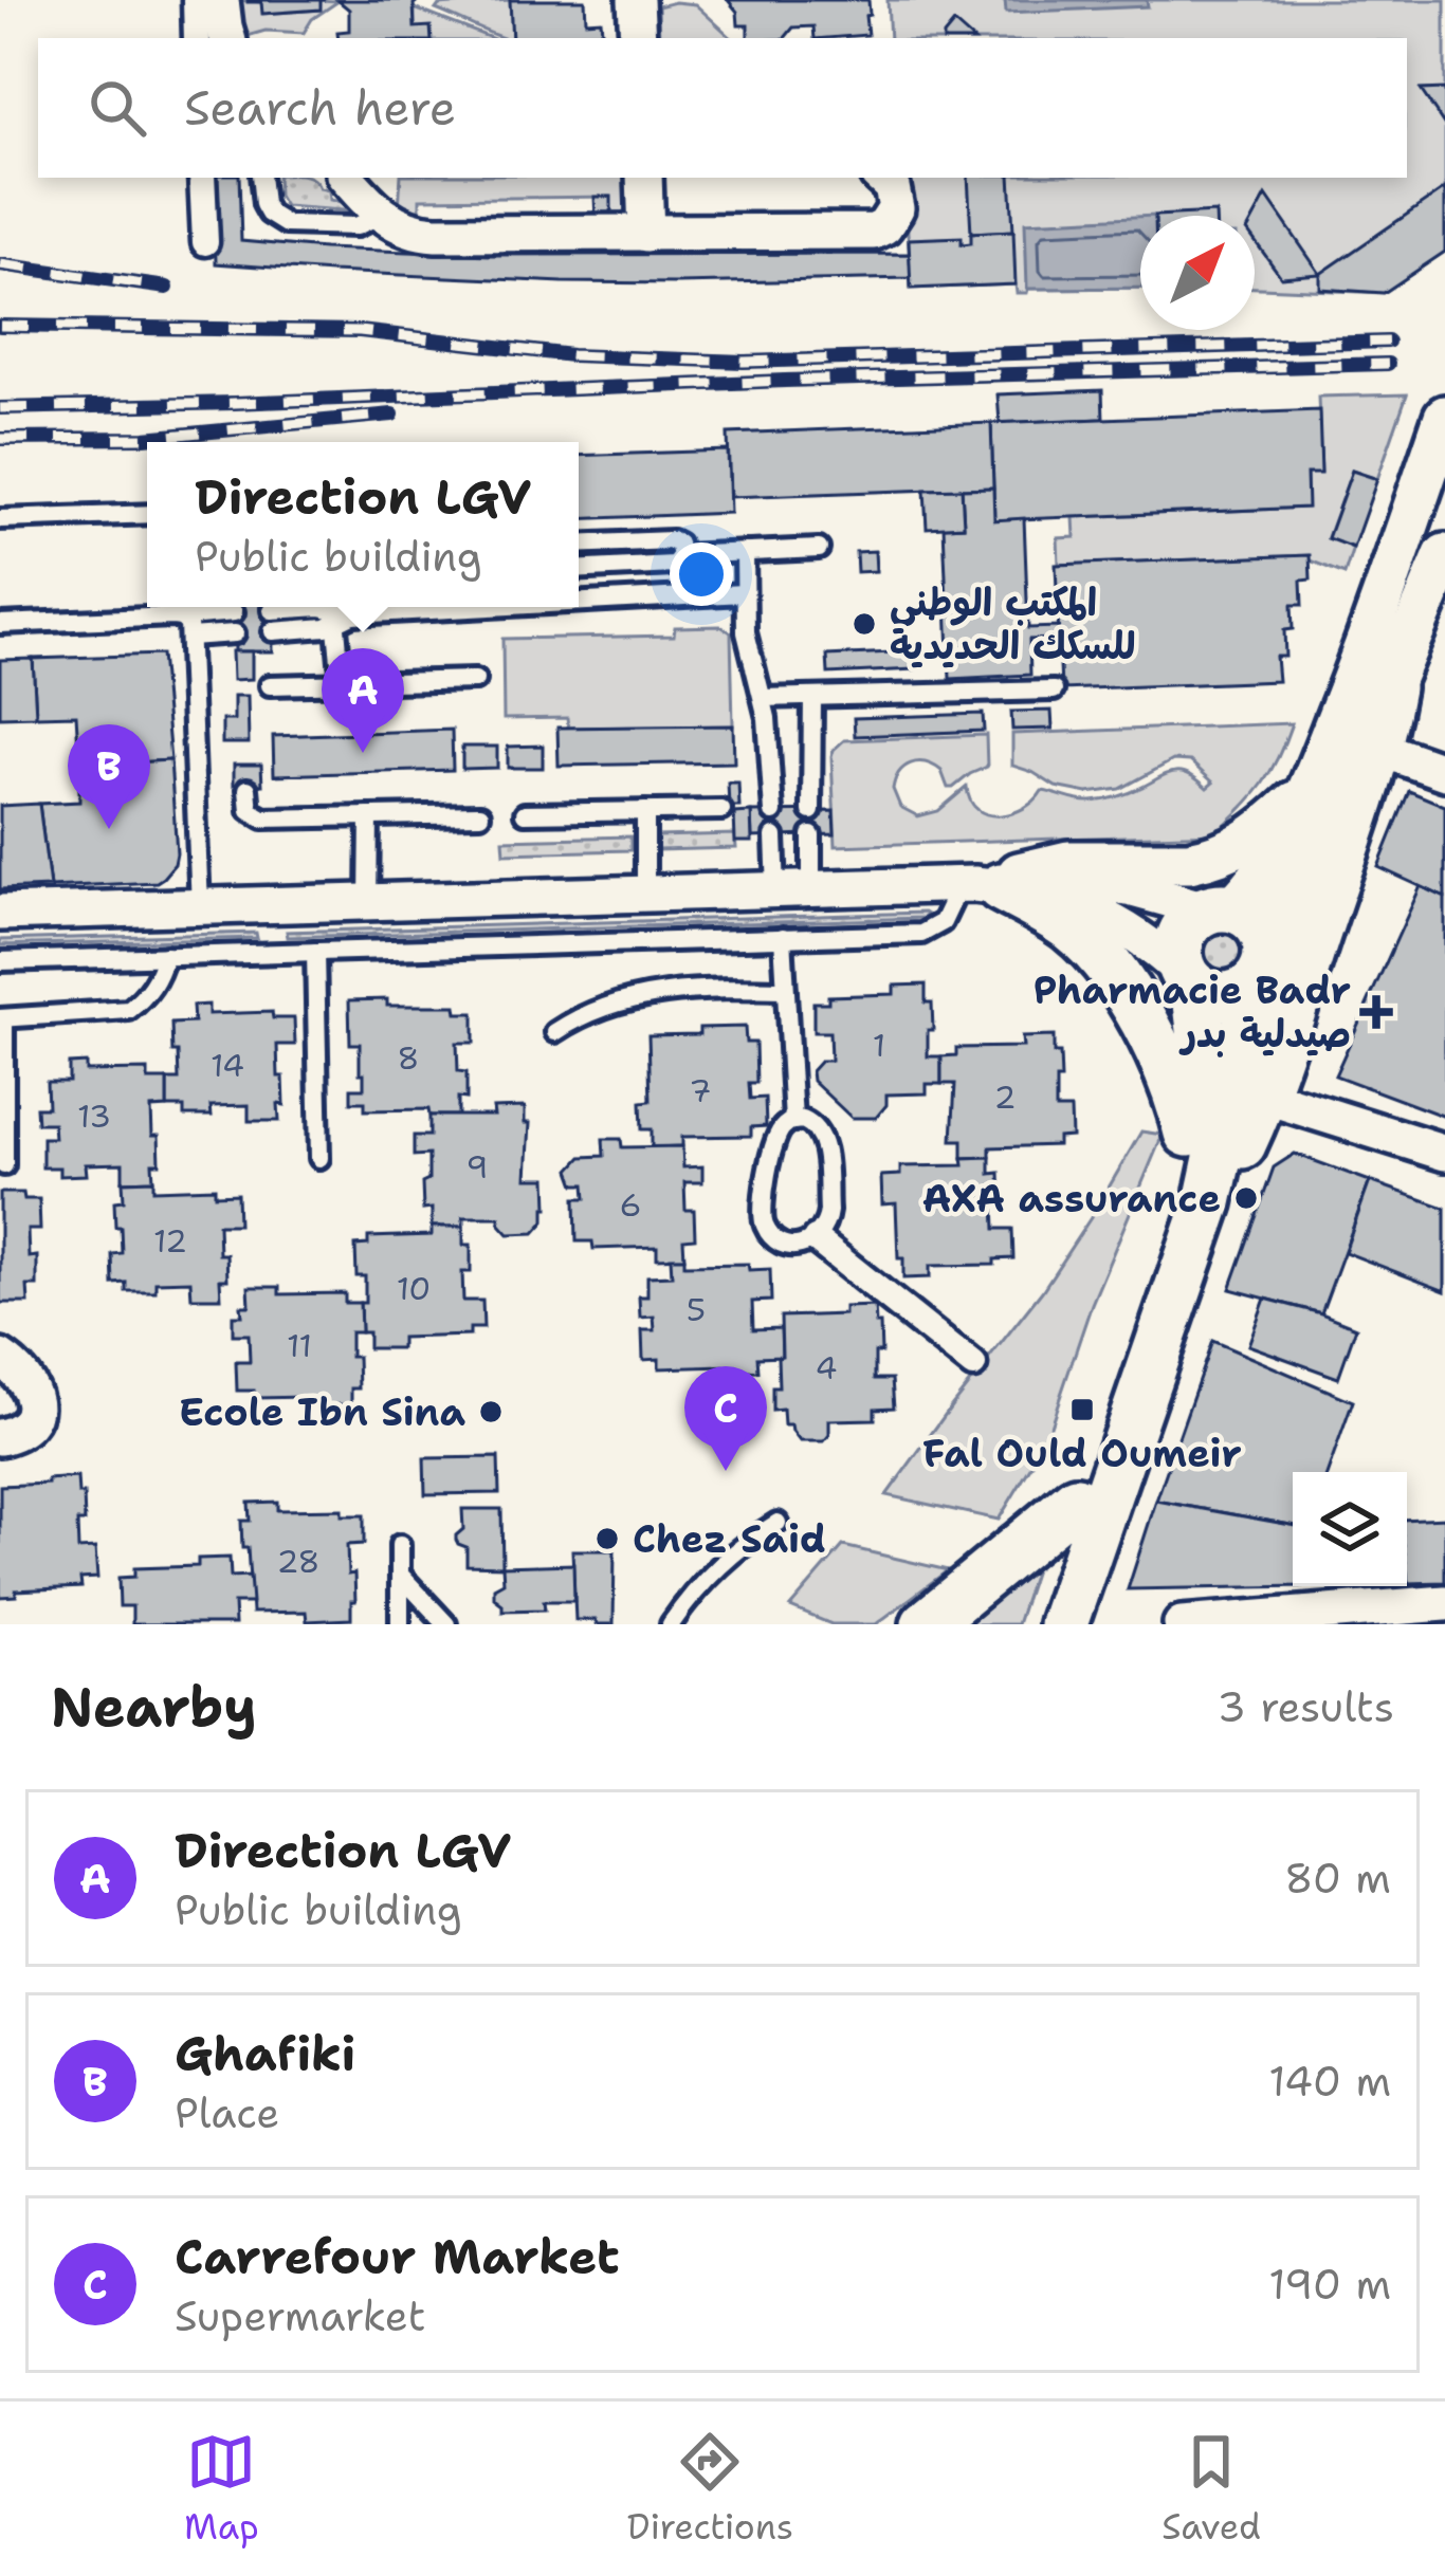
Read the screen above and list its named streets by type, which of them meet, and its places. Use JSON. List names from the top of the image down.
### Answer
{
  "places": {
    "other": [
      "المكتب الوطني للسكك الحديدية",
      "AXA assurance",
      "Ecole Ibn Sina",
      "Chez Said"
    ],
    "health": ["Pharmacie Badr صيدلية بدر"],
    "transit": ["Fal Ould Oumeir"]
  },
  "house_numbers": [
    "1",
    "8",
    "14",
    "7",
    "2",
    "13",
    "9",
    "6",
    "12",
    "10",
    "5",
    "11",
    "4",
    "28"
  ],
  "north": "top right",
  "page": {
    "search": "Search here",
    "popup": ["Direction LGV", "Public building"],
    "pins": ["A", "B", "C"],
    "heading": ["Nearby", "3 results"],
    "list": [
      {
        "mark": "A",
        "name": "Direction LGV",
        "note": "Public building",
        "value": "80 m"
      },
      {
        "mark": "B",
        "name": "Ghafiki",
        "note": "Place",
        "value": "140 m"
      },
      {
        "mark": "C",
        "name": "Carrefour Market",
        "note": "Supermarket",
        "value": "190 m"
      }
    ],
    "nav": ["Map", "Directions", "Saved"]
  }
}
